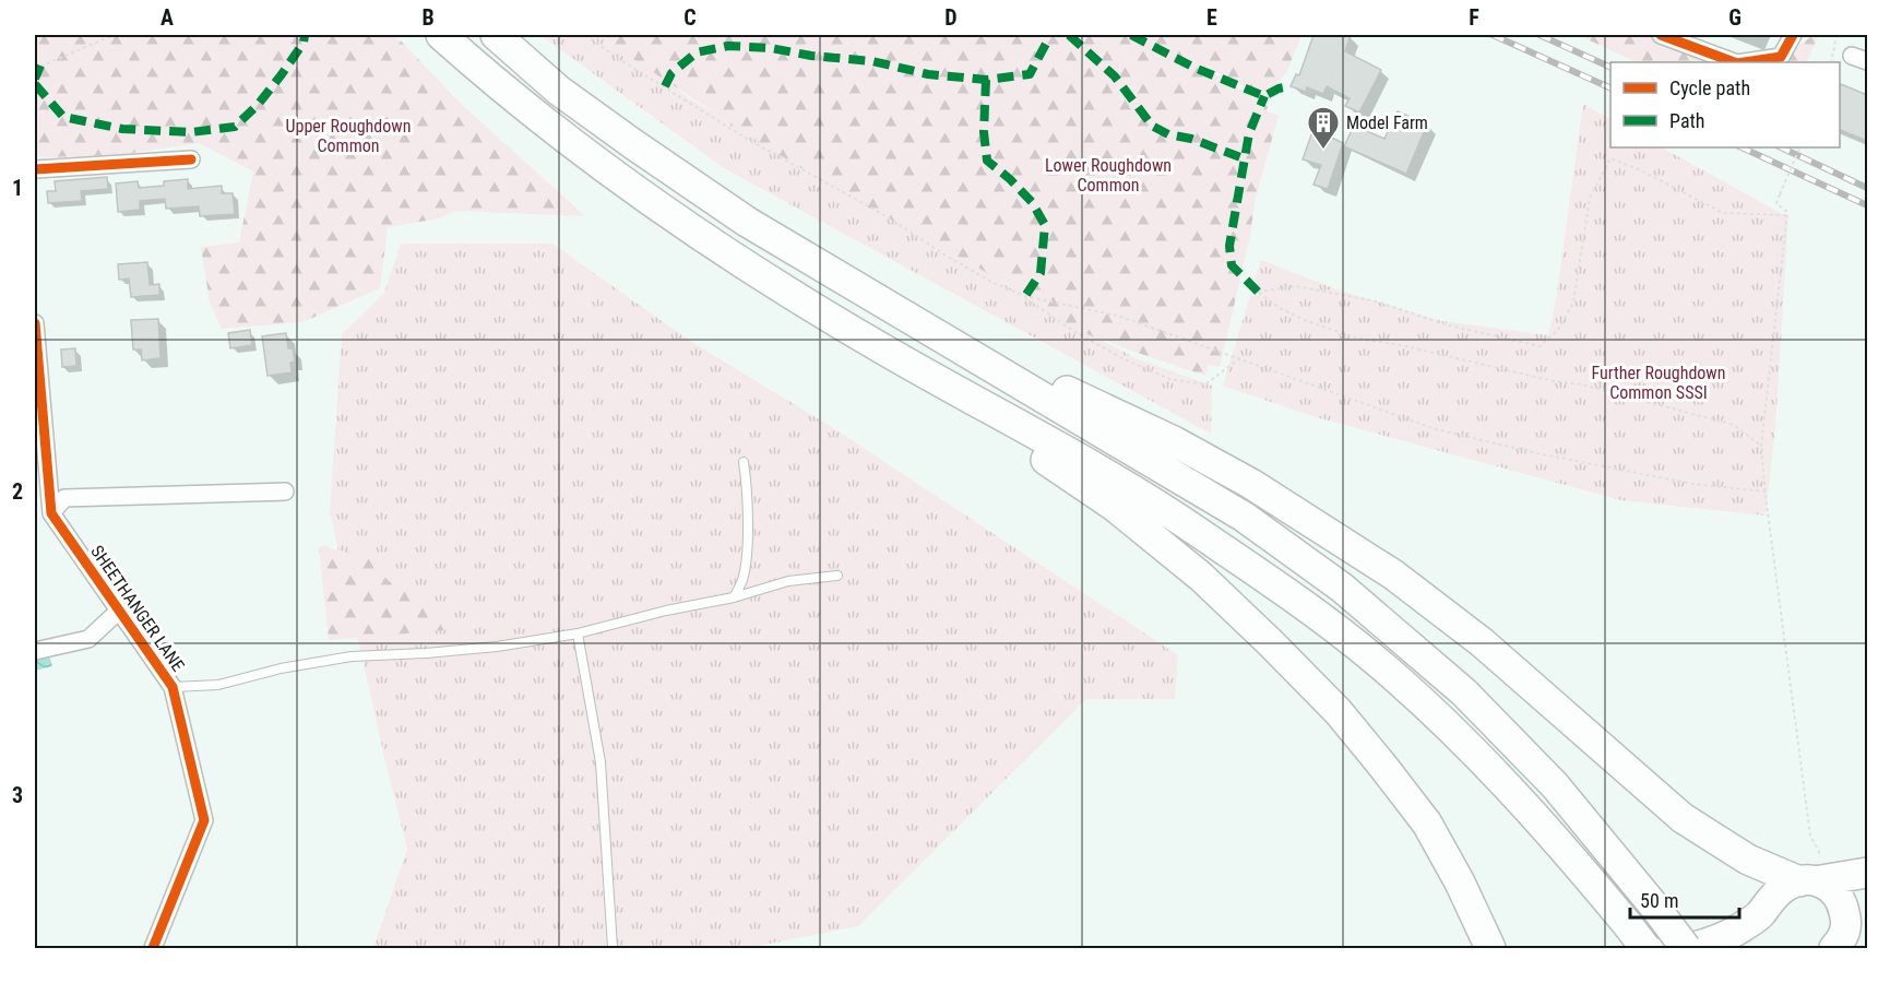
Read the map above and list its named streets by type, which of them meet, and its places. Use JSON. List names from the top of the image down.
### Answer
{
  "streets": {
    "street": ["SHEETHANGER LANE"]
  },
  "parks": ["Upper Roughdown Common", "Lower Roughdown Common", "Further Roughdown Common SSSI"],
  "places": {
    "building": ["Model Farm"]
  },
  "legend": ["Cycle path", "Path"],
  "scale_bar": "50 m",
  "grid": {
    "columns": [
      "A",
      "B",
      "C",
      "D",
      "E",
      "F",
      "G"
    ],
    "rows": ["1", "2", "3"]
  }
}
